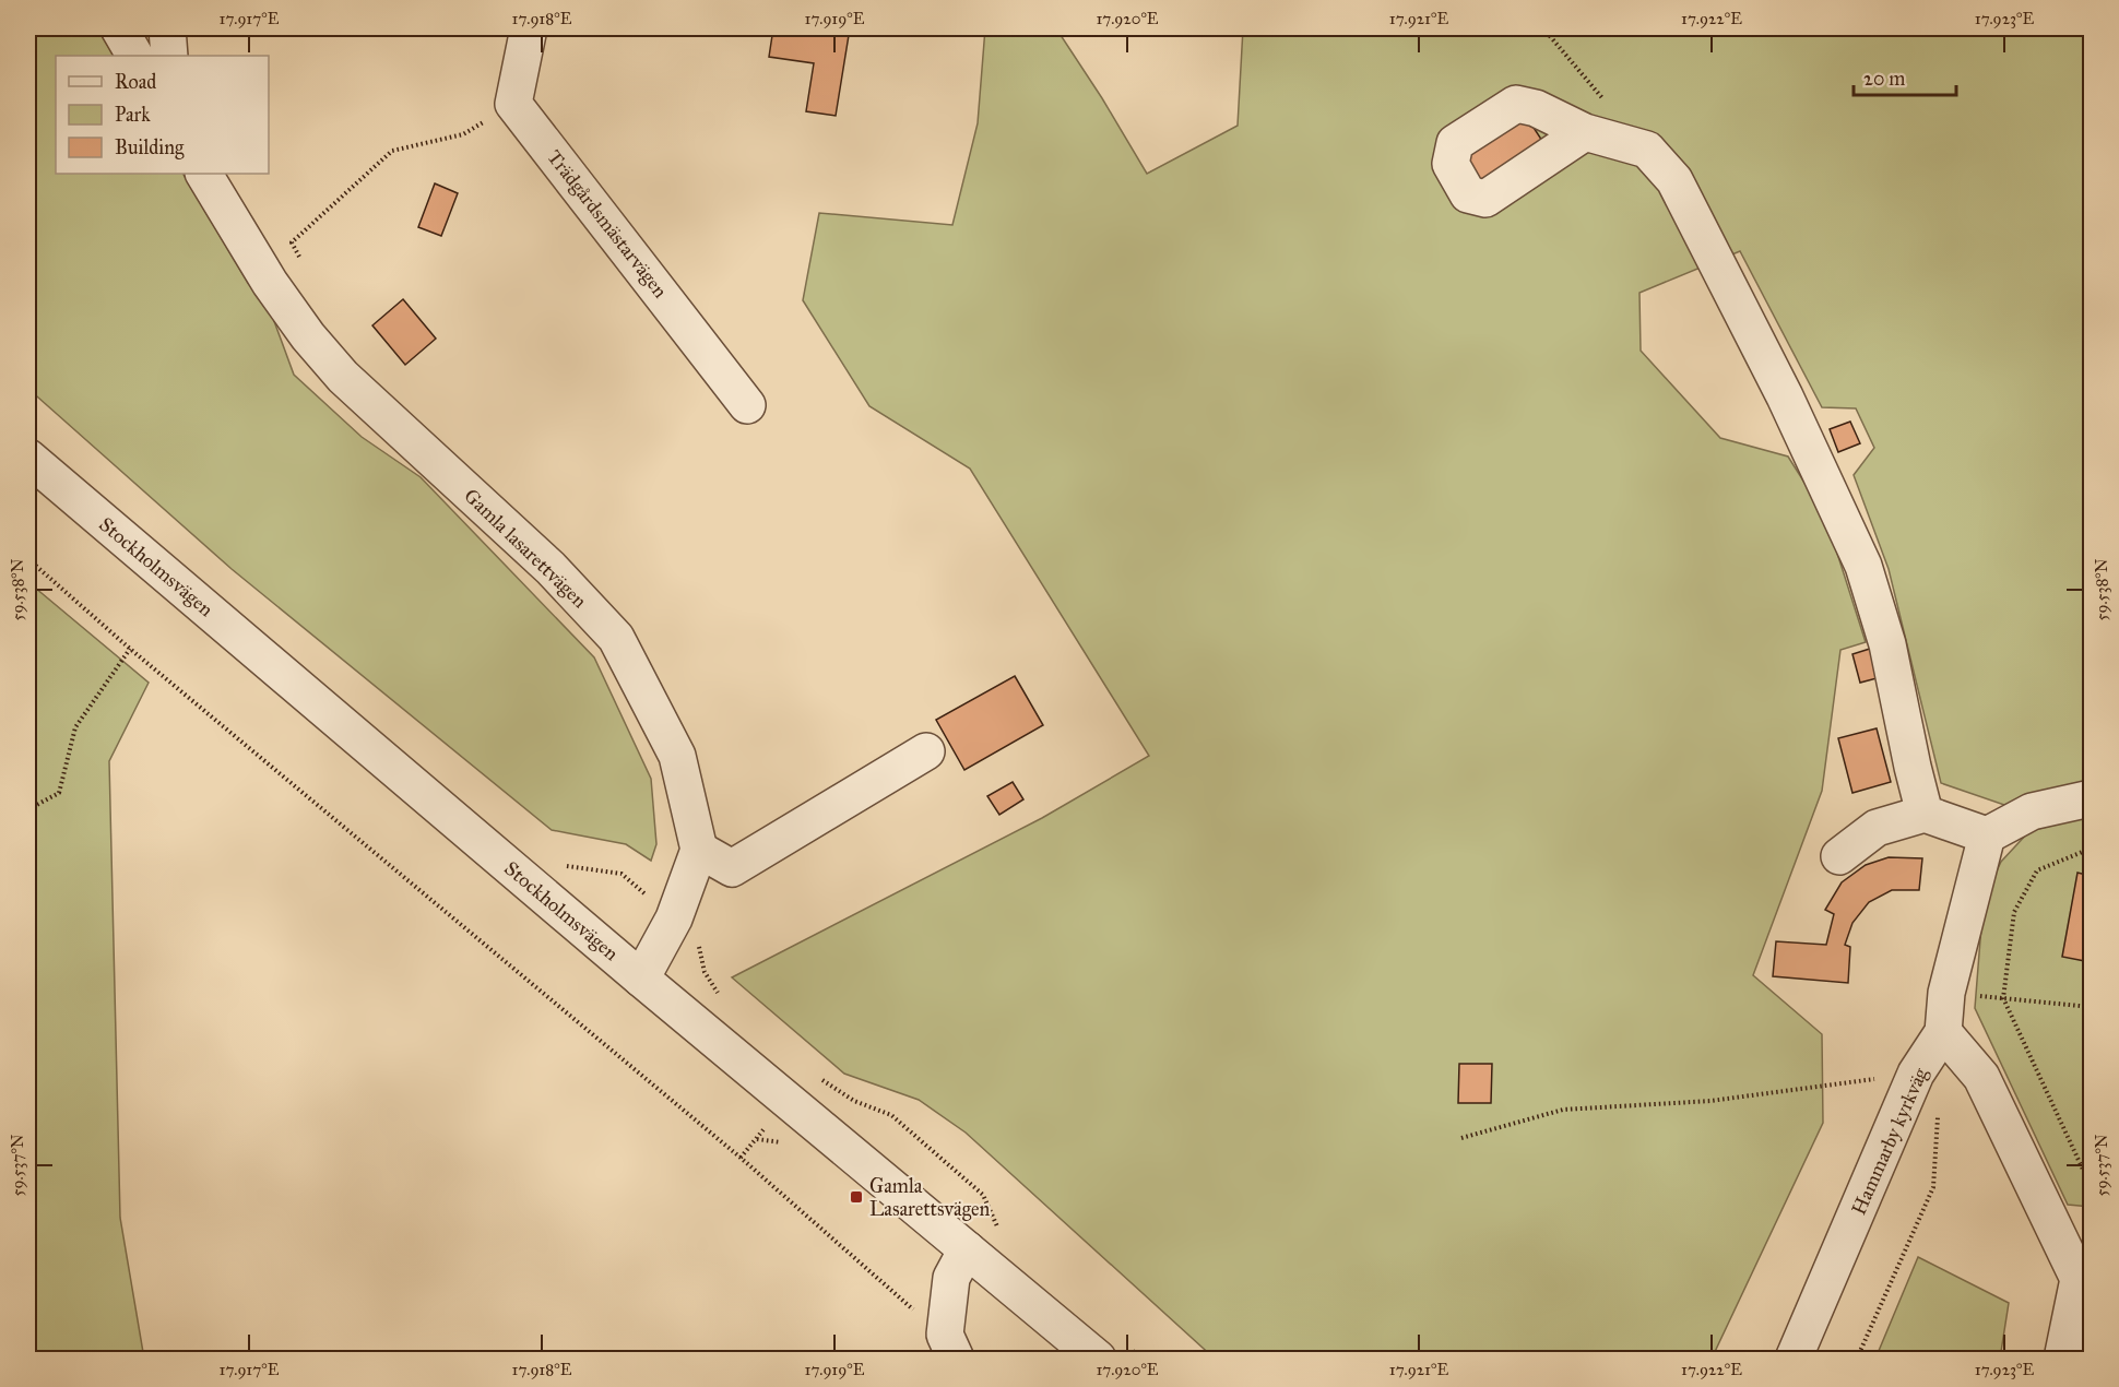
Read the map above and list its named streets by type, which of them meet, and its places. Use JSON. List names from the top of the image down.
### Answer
{
  "streets": {
    "street": [
      "Trädgårdsmästarvägen",
      "Gamla lasarettvägen",
      "Stockholmsvägen",
      "Hammarby kyrkväg"
    ]
  },
  "places": {
    "transit": ["Gamla Lasarettsvägen"]
  },
  "legend": ["Road", "Park", "Building"],
  "scale_bar": "20 m",
  "coordinates": [
    "17.917°E",
    "17.918°E",
    "17.919°E",
    "17.920°E",
    "17.921°E",
    "17.922°E",
    "17.923°E",
    "59.538°N",
    "59.537°N"
  ]
}
